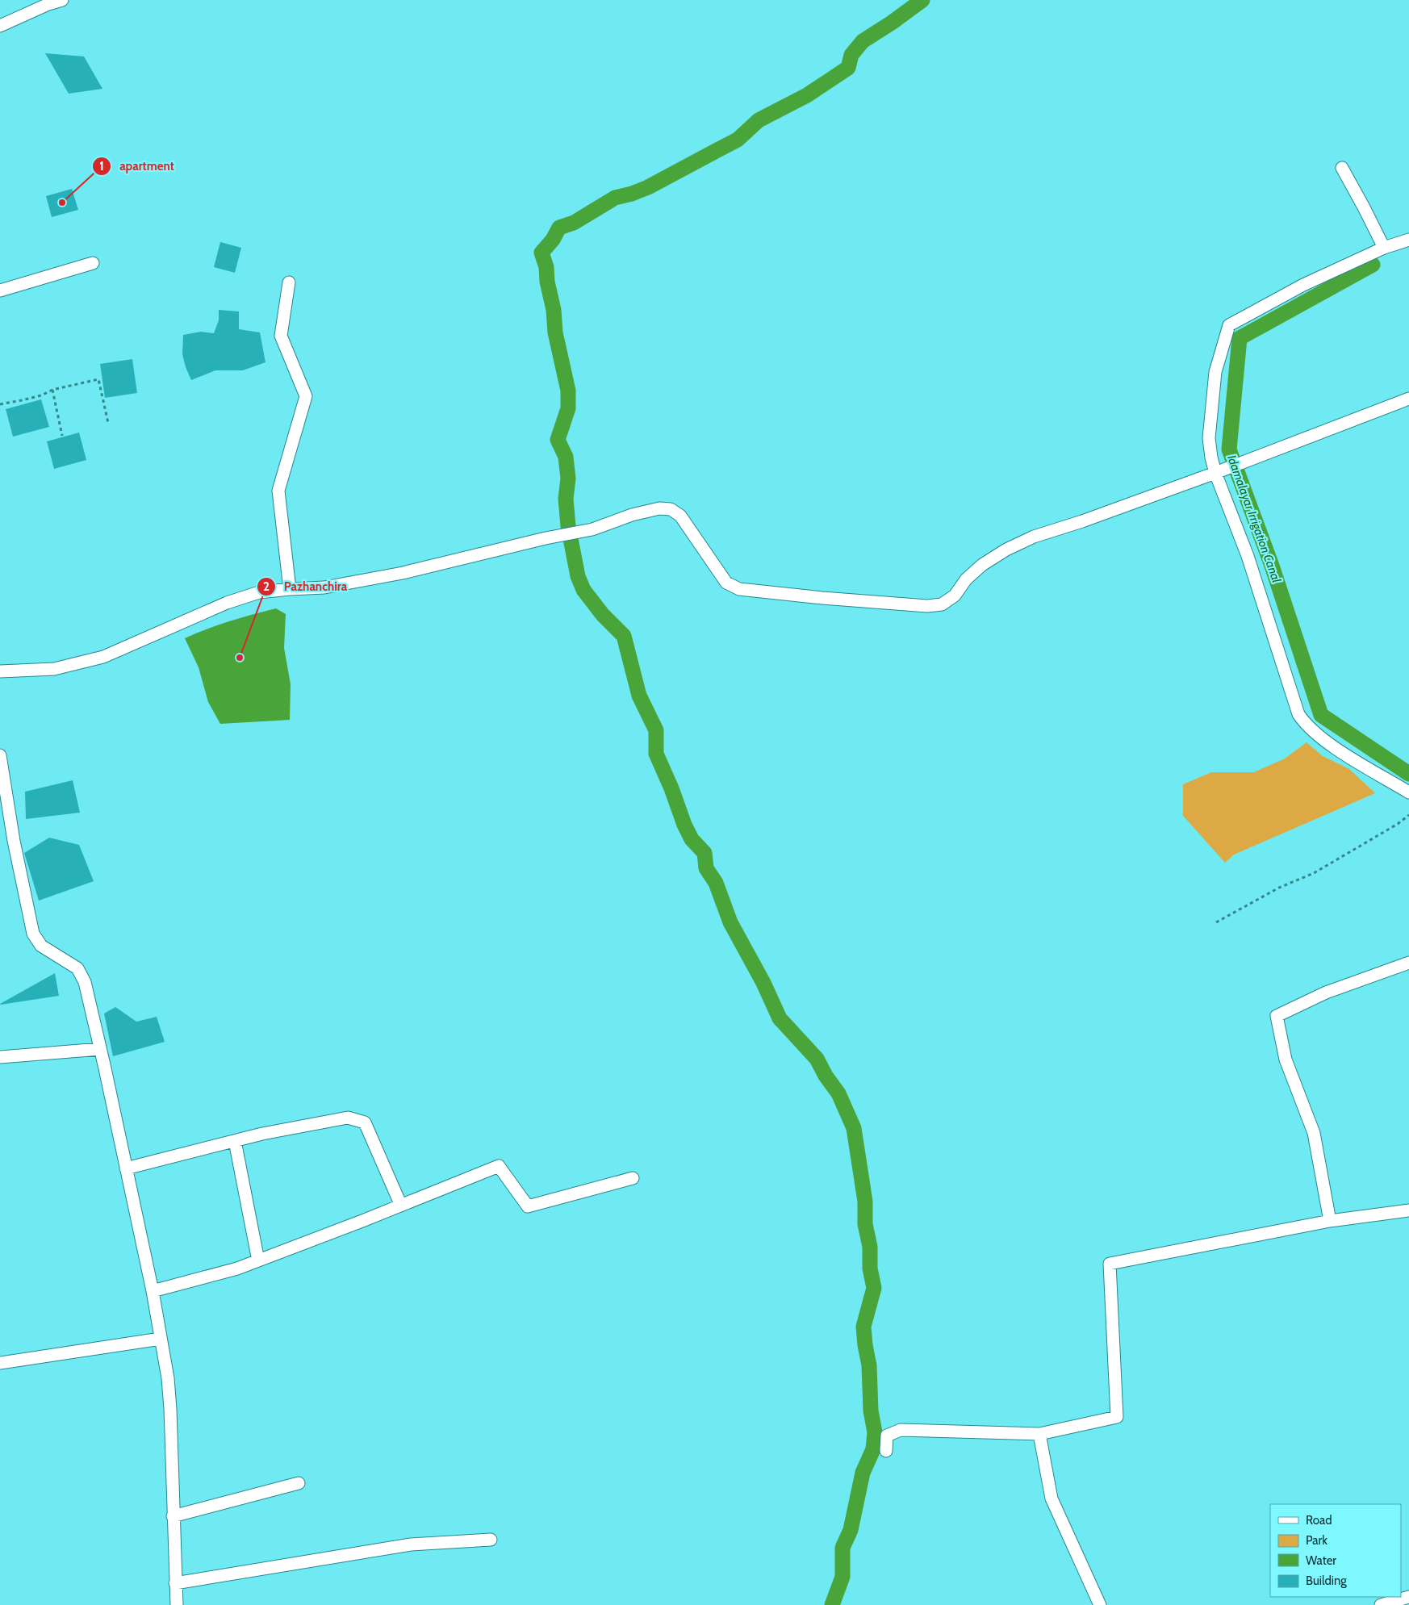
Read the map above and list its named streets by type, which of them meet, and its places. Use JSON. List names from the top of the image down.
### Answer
{
  "water": ["Idamalayar Irrigation Canal"],
  "places": ["apartment", "Pazhanchira"],
  "legend": [
    "Road",
    "Park",
    "Water",
    "Building"
  ]
}
